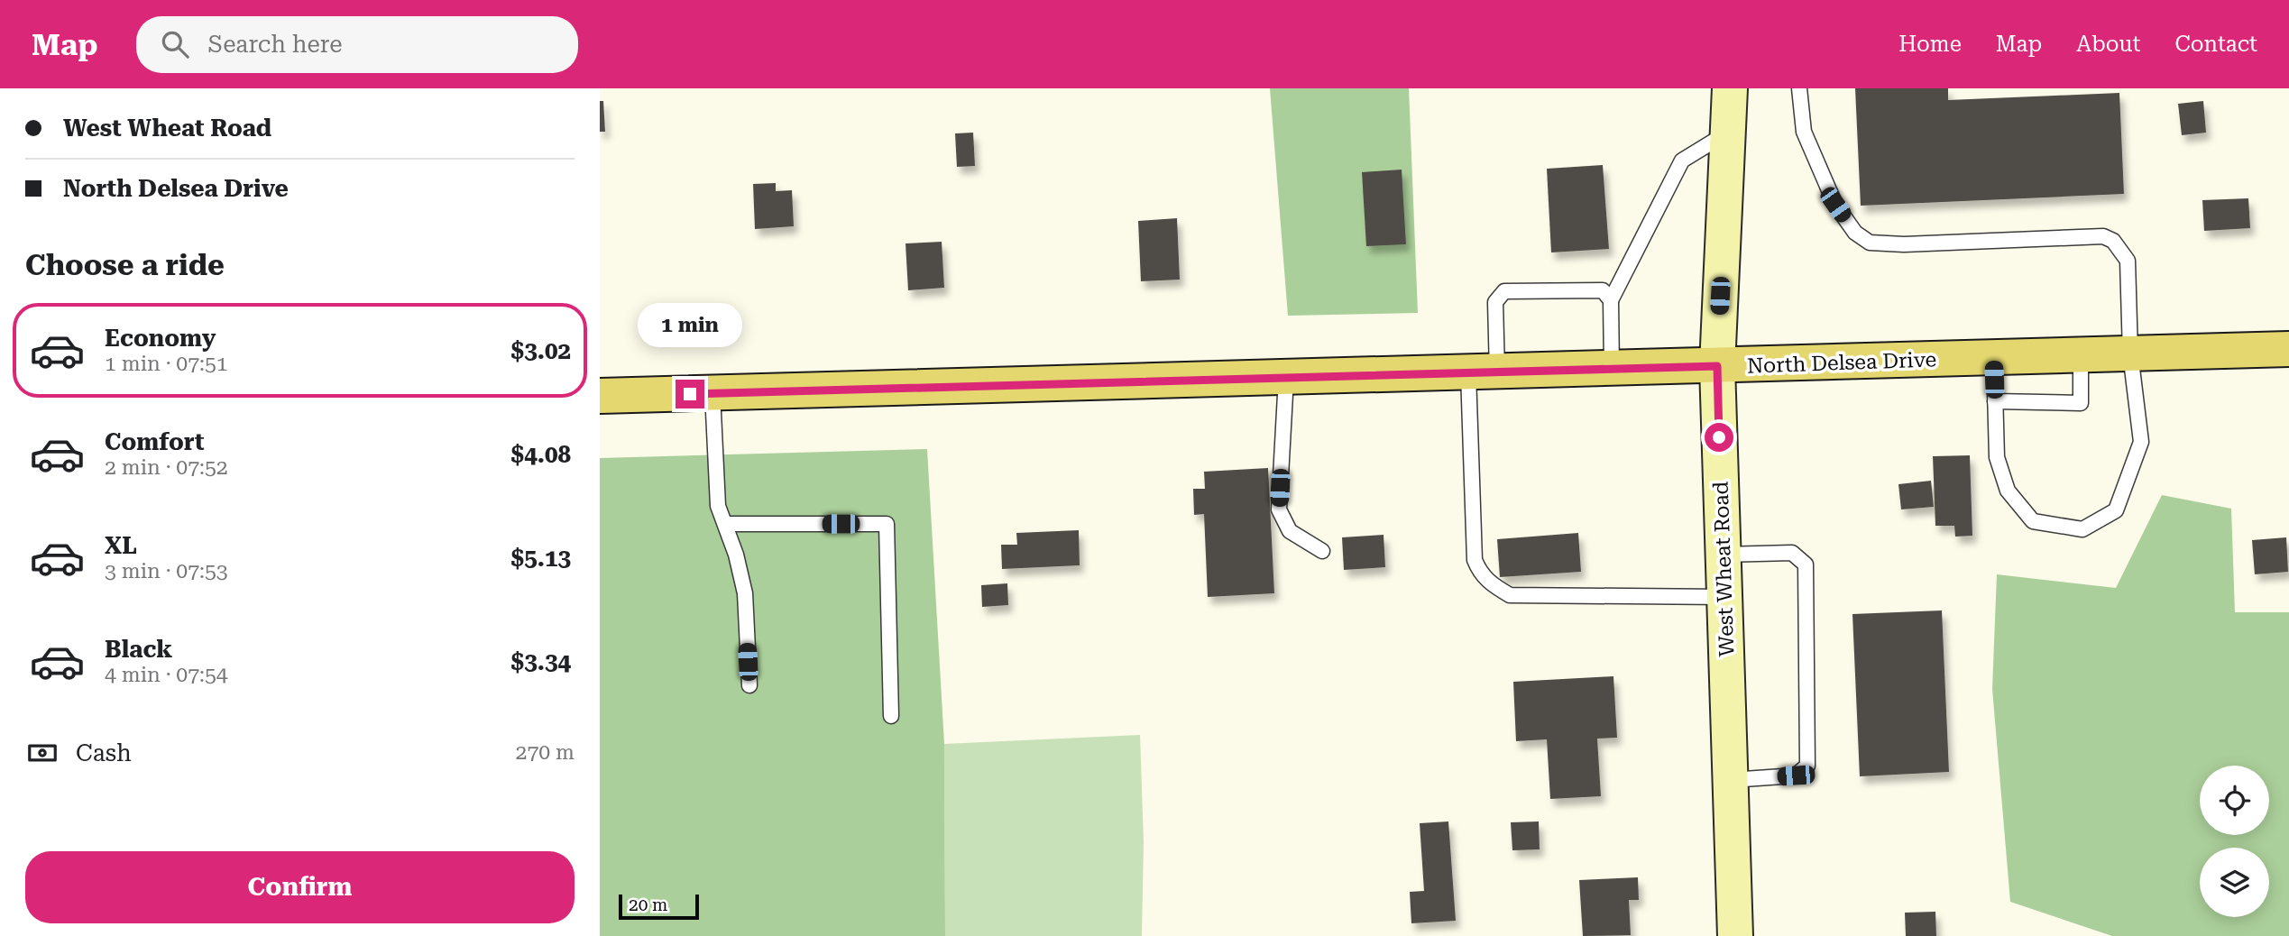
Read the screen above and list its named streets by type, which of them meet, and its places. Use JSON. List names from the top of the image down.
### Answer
{
  "streets": {
    "main road": ["North Delsea Drive"],
    "street": ["West Wheat Road"]
  },
  "crossings": [
    ["North Delsea Drive", "West Wheat Road"]
  ],
  "scale_bar": "20 m",
  "page": {
    "header": "Map",
    "search": "Search here",
    "nav": [
      "Home",
      "Map",
      "About",
      "Contact"
    ],
    "banner": ["West Wheat Road", "North Delsea Drive"],
    "heading": "Choose a ride",
    "list": [
      {
        "name": "Economy",
        "note": "1 min · 07:51",
        "value": "$3.02"
      },
      {
        "name": "Comfort",
        "note": "2 min · 07:52",
        "value": "$4.08"
      },
      {
        "name": "XL",
        "note": "3 min · 07:53",
        "value": "$5.13"
      },
      {
        "name": "Black",
        "note": "4 min · 07:54",
        "value": "$3.34"
      }
    ],
    "bubble": "1 min",
    "pay": ["Cash", "270 m"],
    "buttons": "Confirm",
    "scale": "20 m"
  }
}
